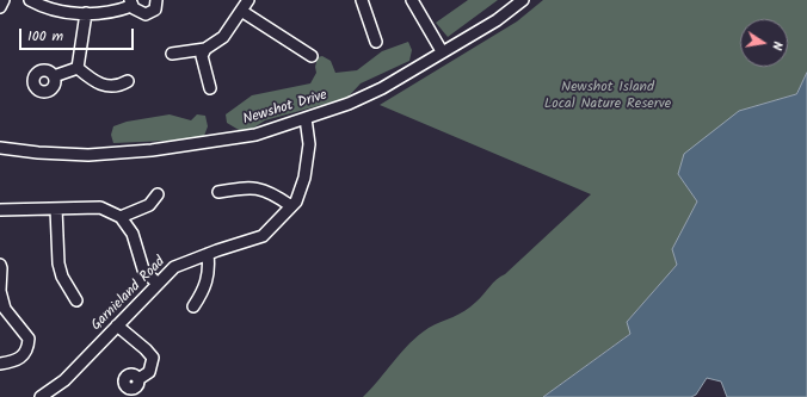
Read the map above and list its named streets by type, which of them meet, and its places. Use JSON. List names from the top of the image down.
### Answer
{
  "streets": {
    "street": ["Newshot Drive", "Garnieland Road"]
  },
  "crossings": [
    ["Newshot Drive", "Garnieland Road"]
  ],
  "parks": ["Newshot Island Local Nature Reserve"],
  "scale_bar": "100 m",
  "north": "right"
}
